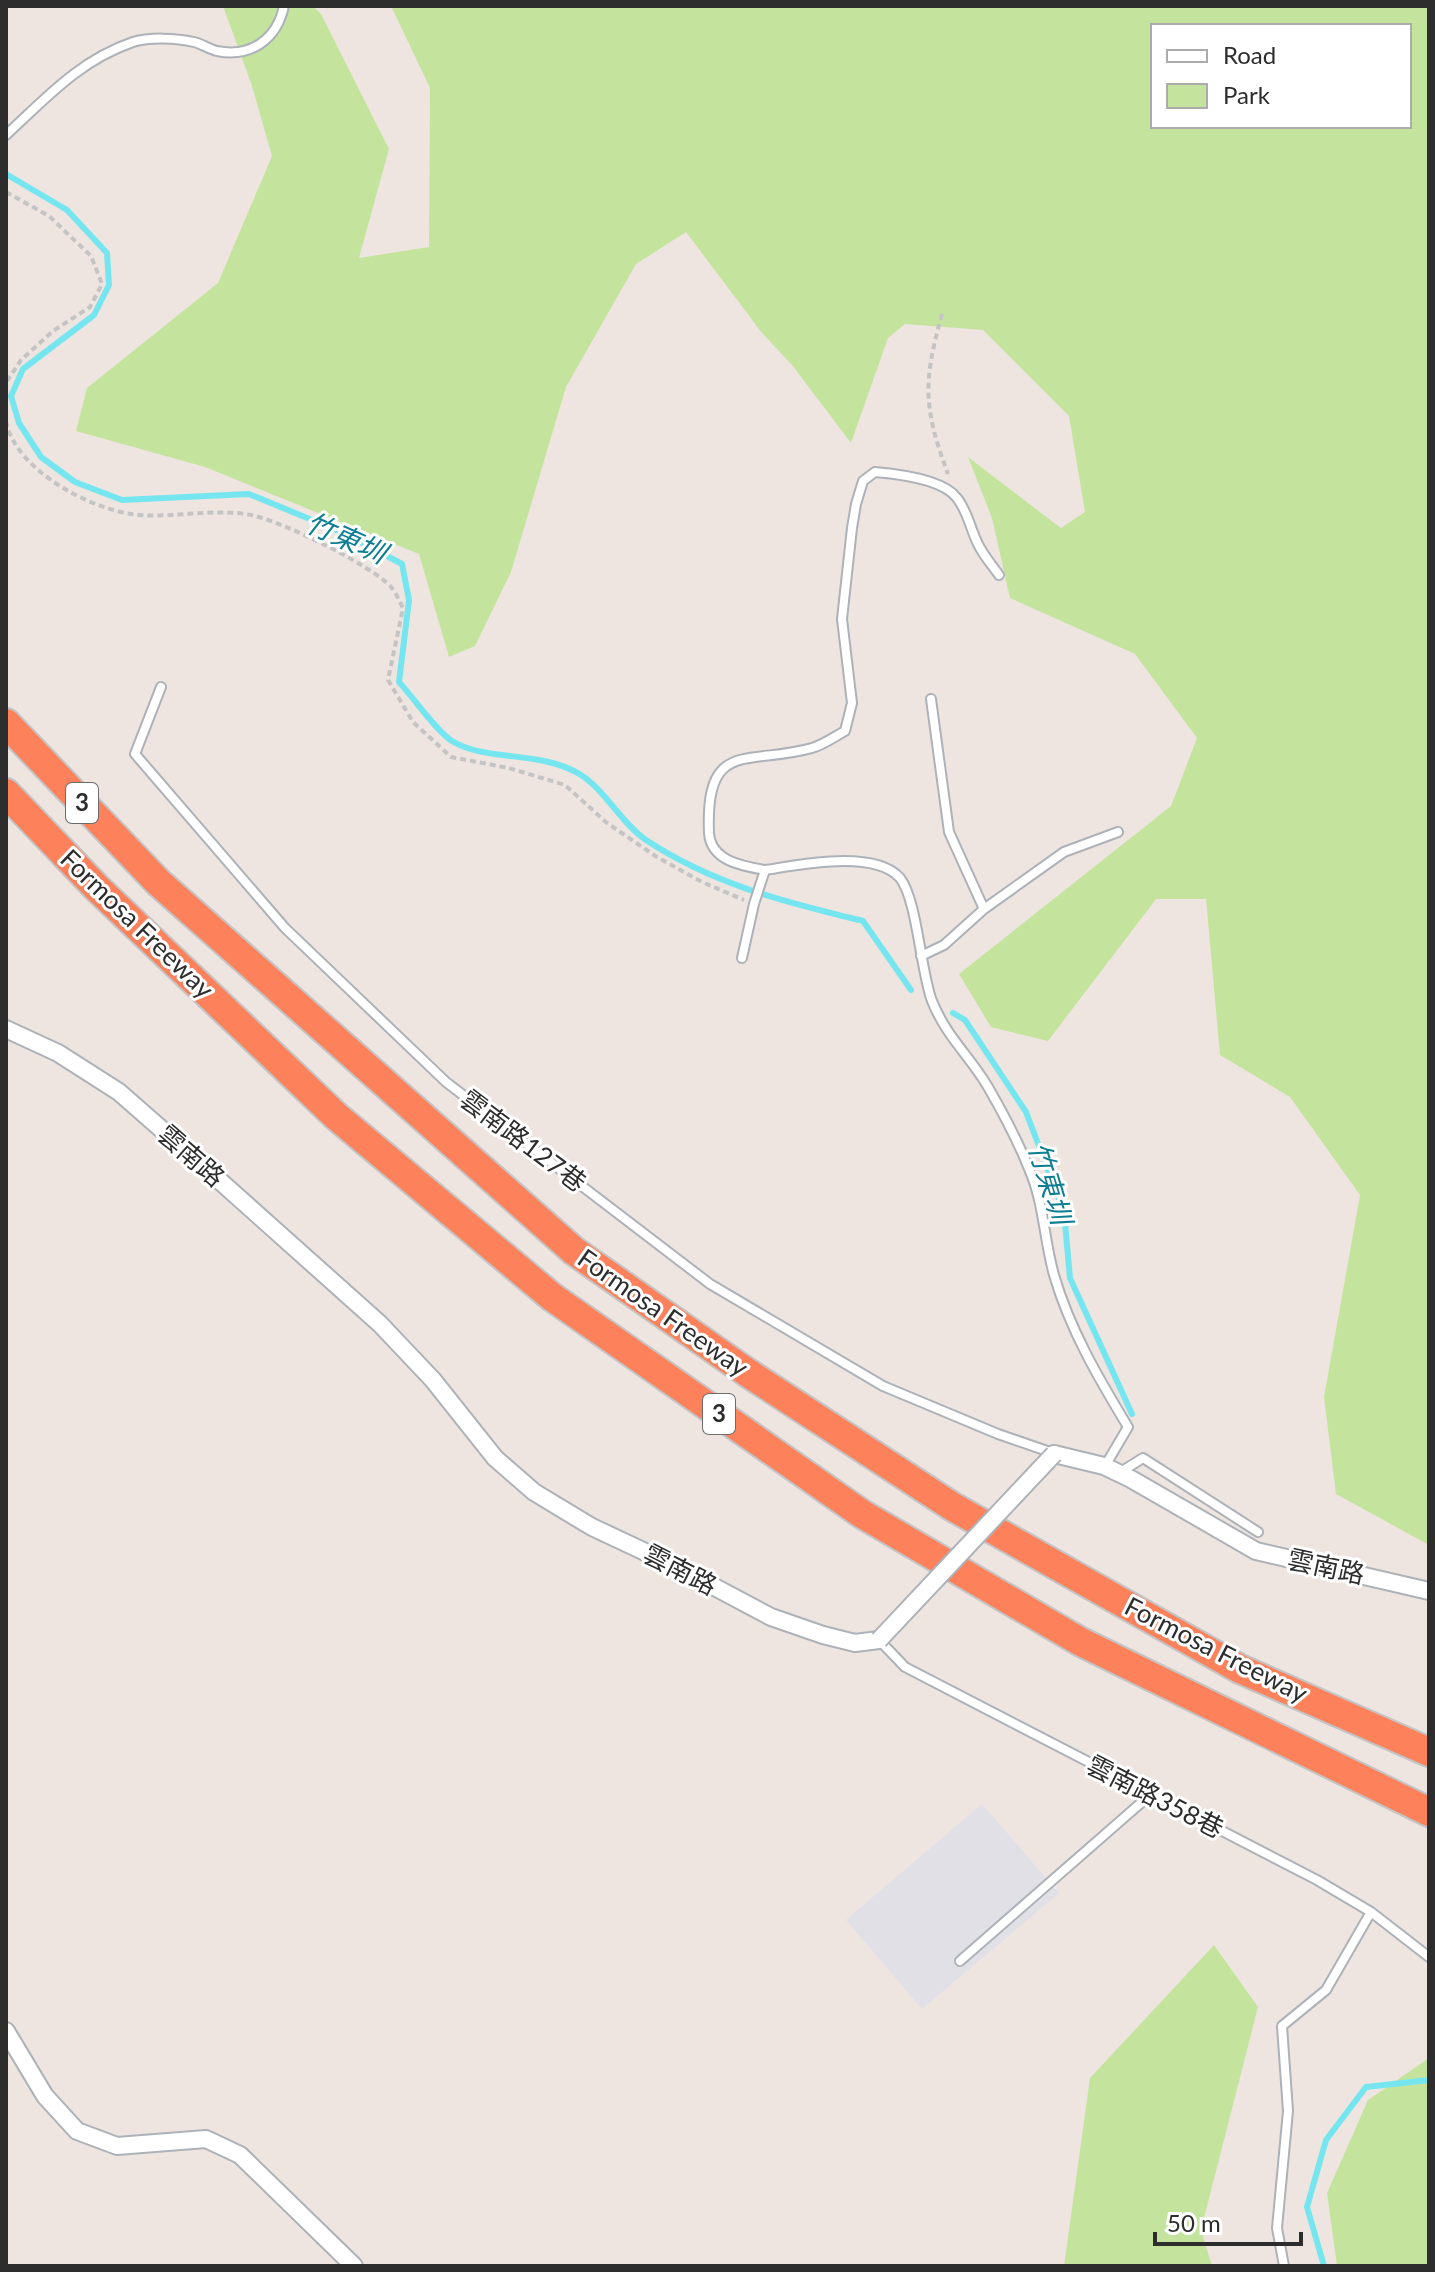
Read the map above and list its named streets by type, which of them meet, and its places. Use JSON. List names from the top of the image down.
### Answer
{
  "streets": {
    "highway": ["3", "Formosa Freeway"],
    "street": ["雲南路"],
    "lane": ["雲南路127巷", "雲南路358巷"]
  },
  "crossings": [
    ["雲南路127巷", "雲南路"],
    ["雲南路", "雲南路358巷"]
  ],
  "water": ["竹東圳"],
  "legend": ["Road", "Park"],
  "scale_bar": "50 m"
}
